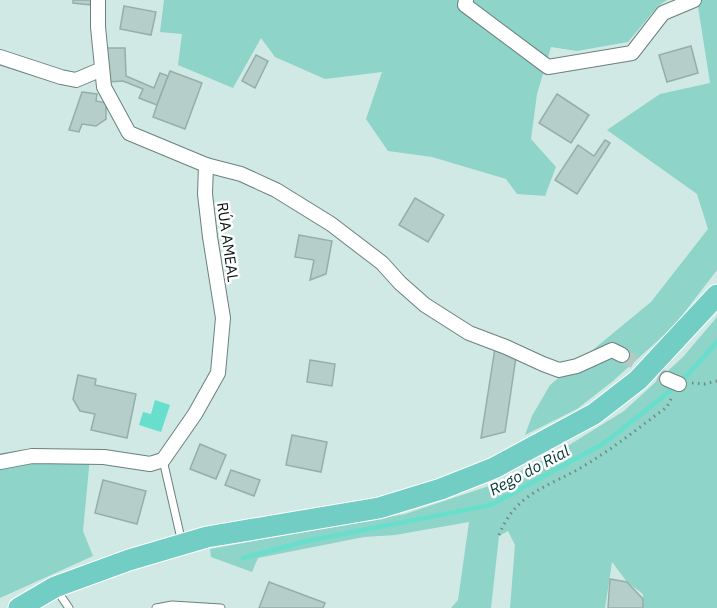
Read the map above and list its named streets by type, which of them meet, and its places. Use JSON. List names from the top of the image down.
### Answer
{
  "streets": {
    "street": ["RÚA AMEAL"]
  },
  "water": ["Rego do Rial"]
}
